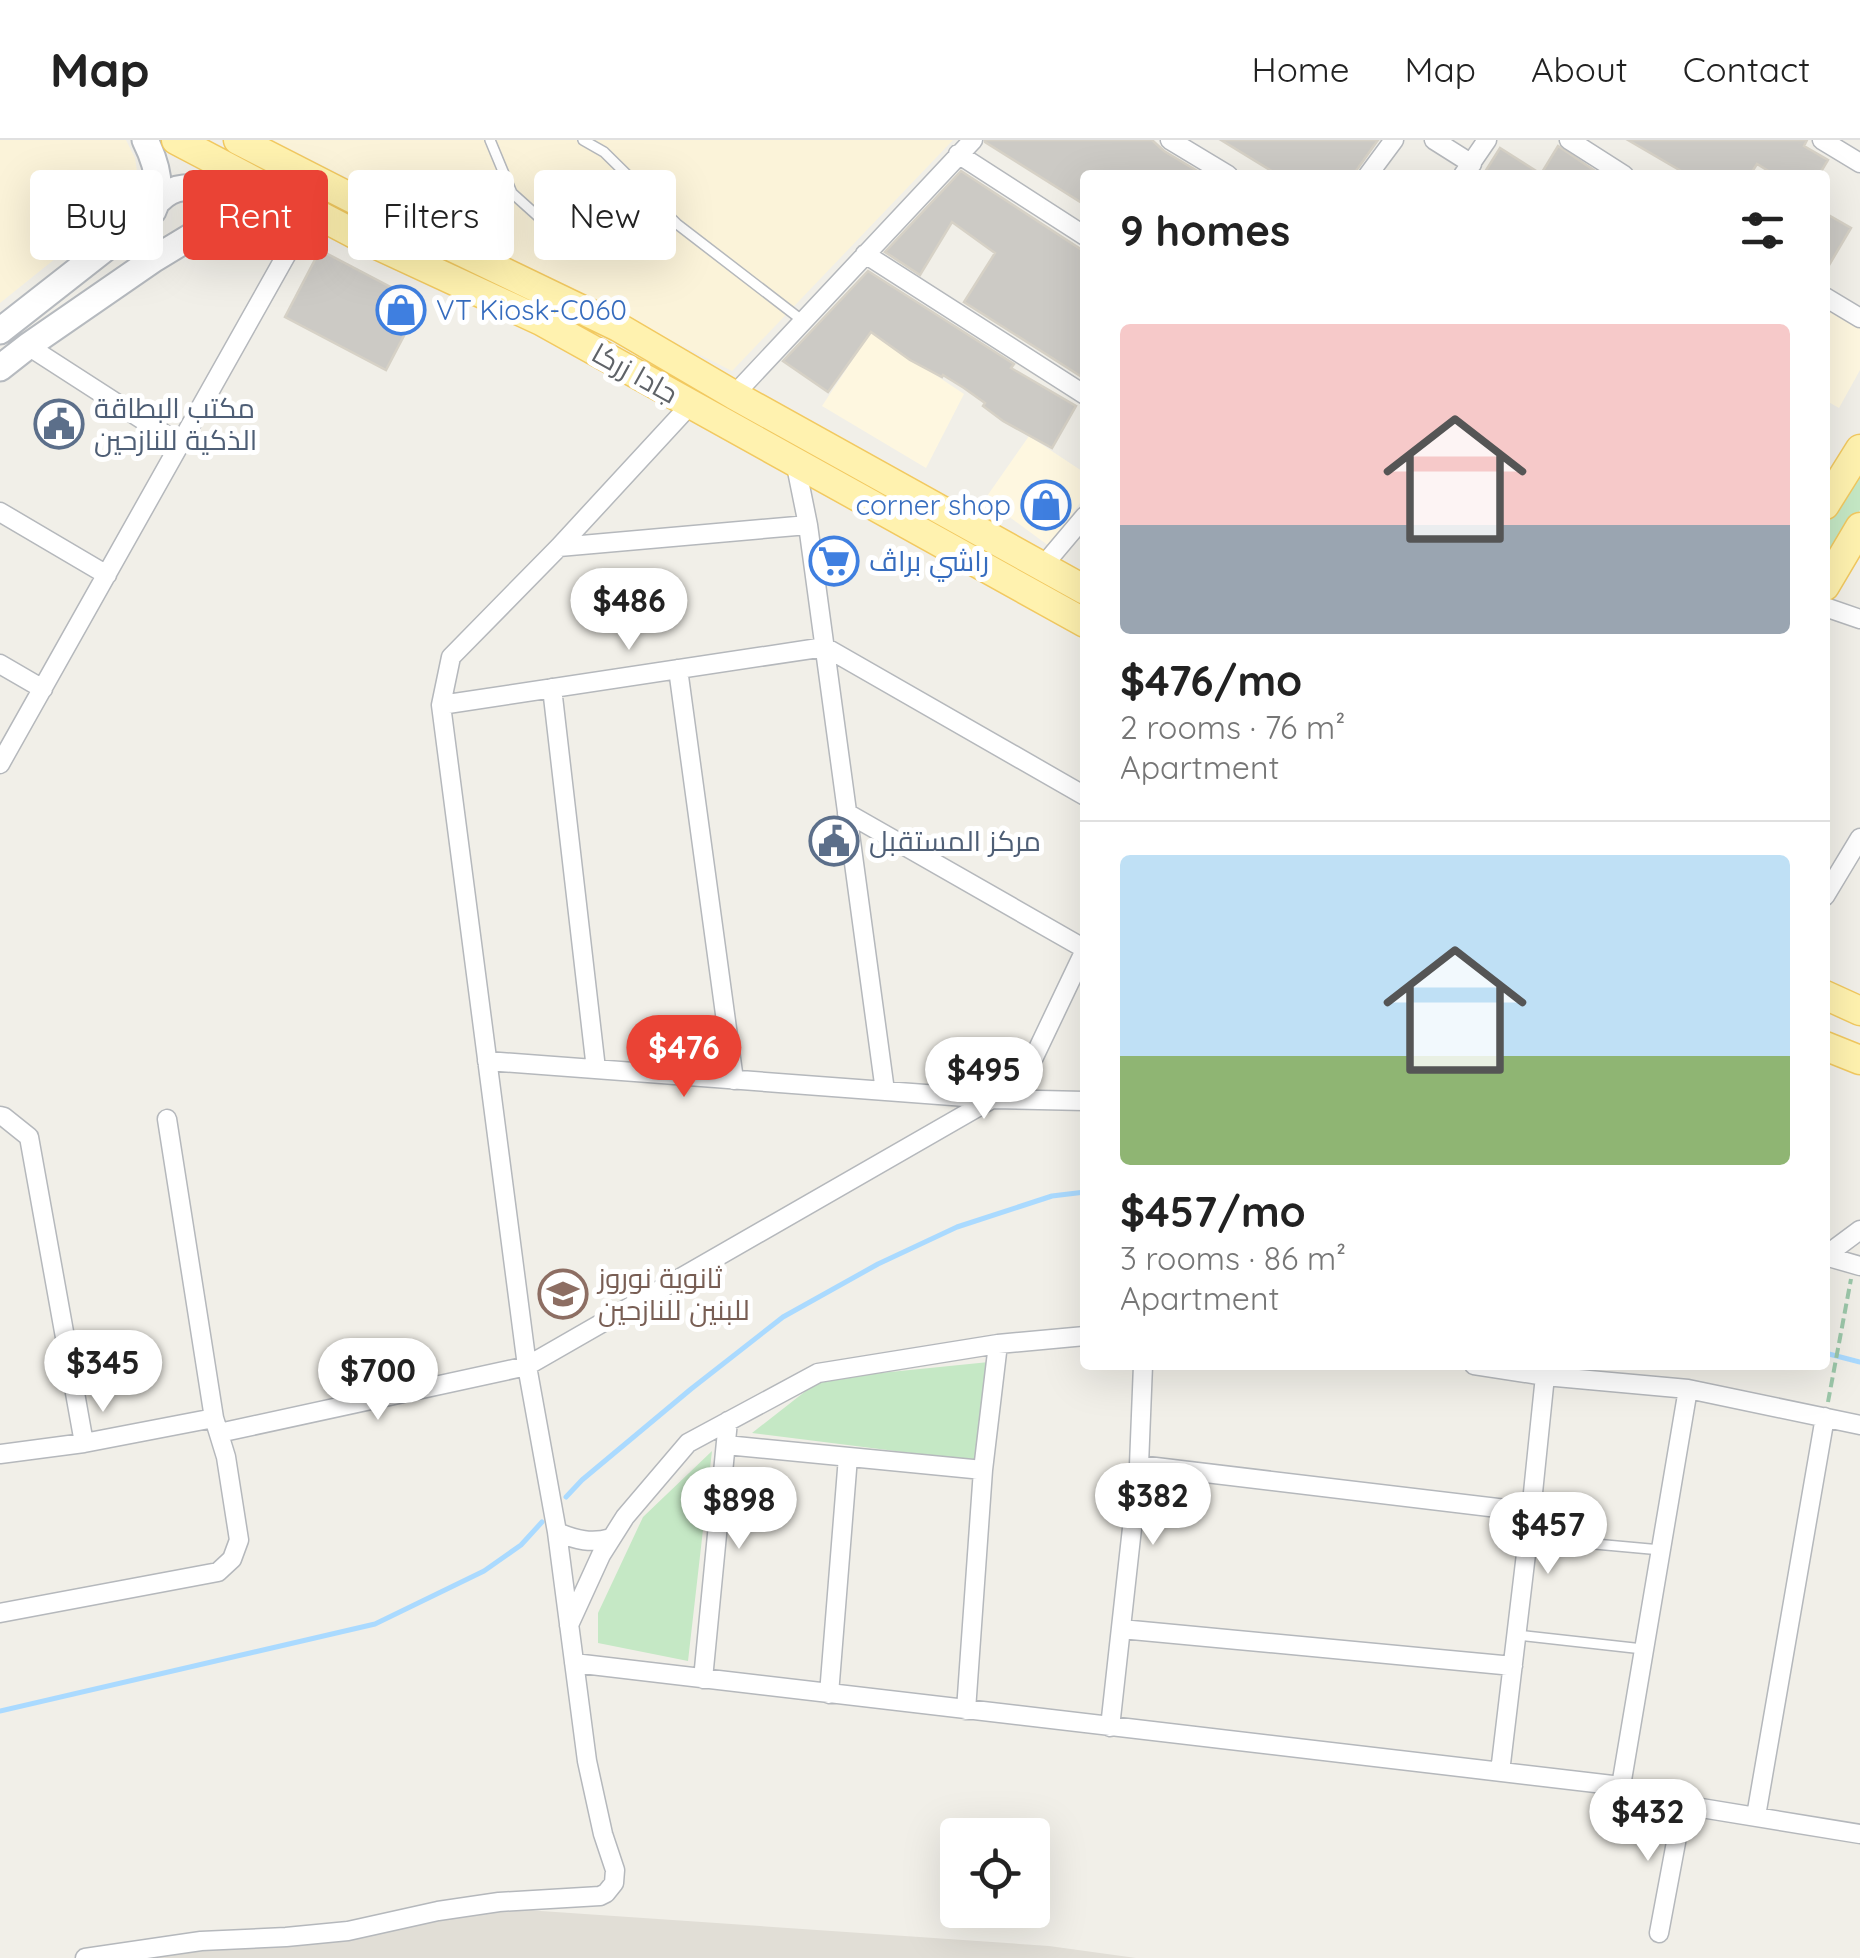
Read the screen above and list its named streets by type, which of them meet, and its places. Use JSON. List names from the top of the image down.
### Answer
{
  "streets": {
    "main road": ["جادا زرکا"]
  },
  "places": {
    "shop": ["VT Kiosk-C060", "corner shop"],
    "public building": ["مكتب البطاقة الذكية للنازحين", "مركز المستقبل"],
    "supermarket": ["راشي براڤ"],
    "school or university": ["ثانوية نوروز للبنين للنازحين"]
  },
  "page": {
    "header": "Map",
    "nav": [
      "Home",
      "Map",
      "About",
      "Contact"
    ],
    "chip": [
      "Buy",
      "Rent",
      "Filters",
      "New"
    ],
    "heading": "9 homes",
    "list": [
      {
        "name": "$476/mo",
        "note": "2 rooms · 76 m² · Apartment"
      },
      {
        "name": "$457/mo",
        "note": "3 rooms · 86 m² · Apartment"
      }
    ],
    "price": [
      "$486",
      "$476",
      "$495",
      "$345",
      "$700",
      "$382",
      "$898",
      "$457",
      "$432"
    ]
  }
}
